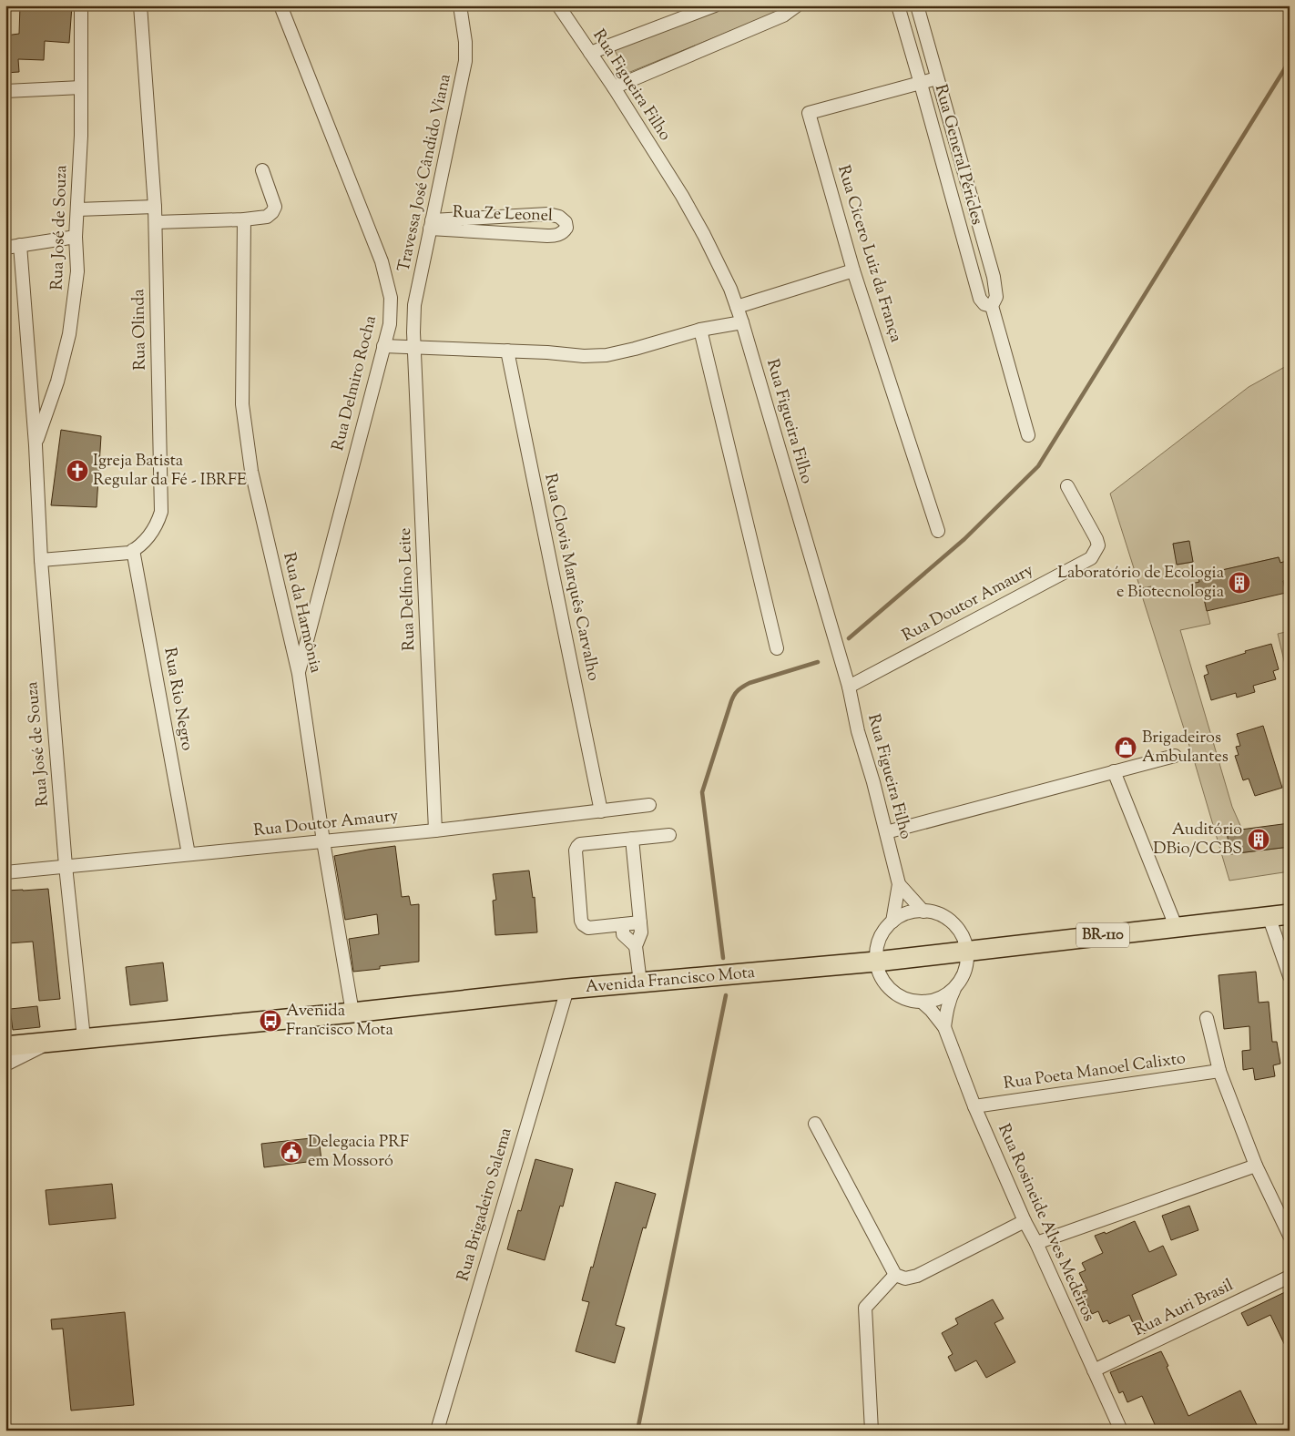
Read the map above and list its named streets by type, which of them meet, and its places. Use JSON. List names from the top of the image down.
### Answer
{
  "streets": {
    "main road": ["BR-110", "Avenida Francisco Mota"],
    "street": [
      "Rua Figueira Filho",
      "Rua General Péricles",
      "Travessa José Cândido Viana",
      "Rua Ze Leonel",
      "Rua José de Souza",
      "Rua Cícero Luiz da França",
      "Rua Olinda",
      "Rua Delmiro Rocha",
      "Rua Clovis Marquês Carvalho",
      "Rua Delfino Leite",
      "Rua Doutor Amaury",
      "Rua da Harmônia",
      "Rua Rio Negro",
      "Rua Poeta Manoel Calixto",
      "Rua Brigadeiro Salema",
      "Rua Rosineide Alves Medeiros",
      "Rua Auri Brasil"
    ]
  },
  "crossings": [
    ["Rua Figueira Filho", "Rua Doutor Amaury"],
    ["Rua General Péricles", "Rua Cícero Luiz da França"],
    ["Travessa José Cândido Viana", "Rua Ze Leonel"],
    ["Travessa José Cândido Viana", "Rua Delfino Leite"],
    ["Rua José de Souza", "Rua Doutor Amaury"],
    ["Rua José de Souza", "Avenida Francisco Mota"],
    ["Rua Olinda", "Rua Rio Negro"],
    ["Rua Delmiro Rocha", "Rua da Harmônia"],
    ["Rua Clovis Marquês Carvalho", "Rua Doutor Amaury"],
    ["Rua Delfino Leite", "Rua Doutor Amaury"],
    ["Rua Doutor Amaury", "Rua da Harmônia"],
    ["Rua Doutor Amaury", "Rua Rio Negro"],
    ["Rua da Harmônia", "Avenida Francisco Mota"],
    ["Avenida Francisco Mota", "Rua Brigadeiro Salema"],
    ["Avenida Francisco Mota", "Rua Rosineide Alves Medeiros"],
    ["Rua Poeta Manoel Calixto", "Rua Rosineide Alves Medeiros"],
    ["Rua Rosineide Alves Medeiros", "Rua Auri Brasil"]
  ],
  "places": {
    "church": ["Igreja Batista Regular da Fé - IBRFE"],
    "building": ["Laboratório de Ecologia e Biotecnologia", "Auditório DBio/CCBS"],
    "shop": ["Brigadeiros Ambulantes"],
    "bus stop": ["Avenida Francisco Mota"],
    "public building": ["Delegacia PRF em Mossoró"]
  }
}
